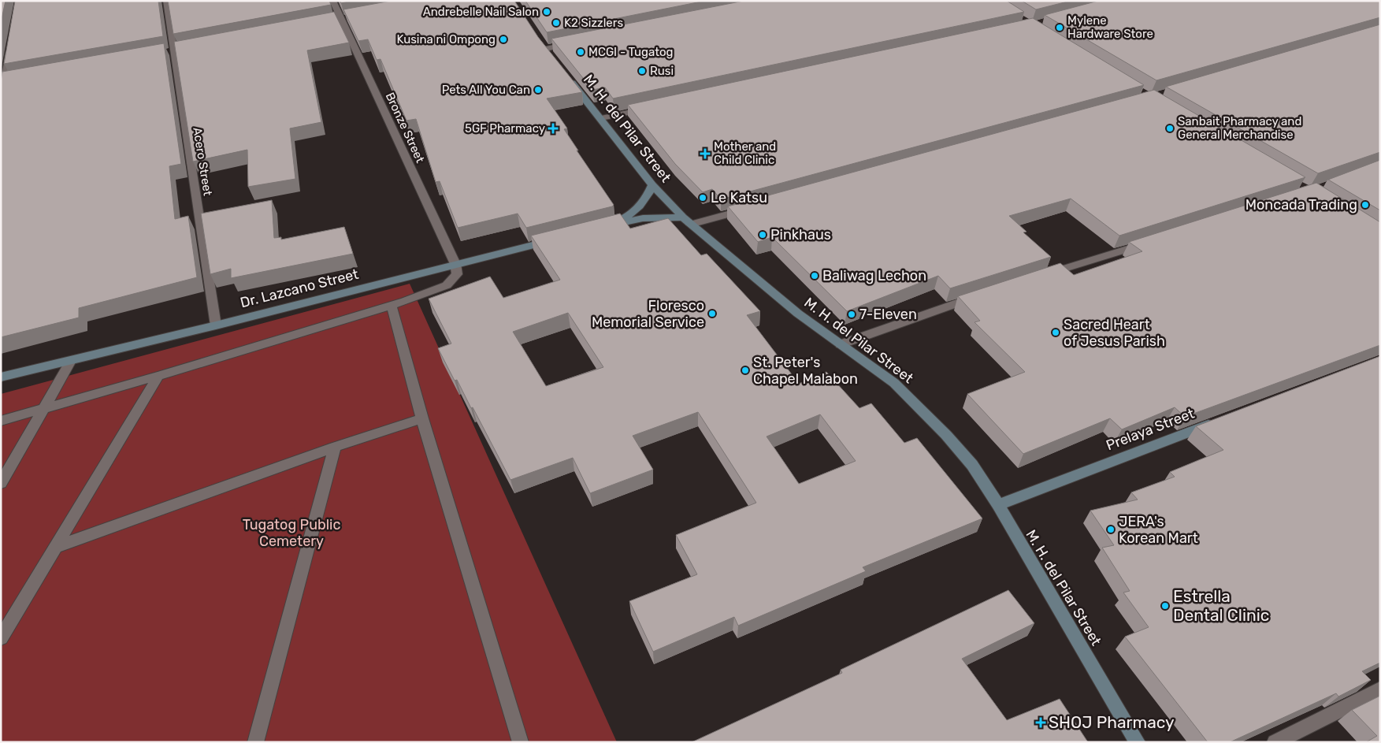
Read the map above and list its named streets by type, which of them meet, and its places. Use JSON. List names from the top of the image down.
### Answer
{
  "streets": {
    "main road": ["M. H. del Pilar Street", "Dr. Lazcano Street", "Prelaya Street"],
    "street": ["Bronze Street", "Acero Street"]
  },
  "crossings": [
    ["Bronze Street", "Dr. Lazcano Street"],
    ["M. H. del Pilar Street", "Prelaya Street"],
    ["Acero Street", "Dr. Lazcano Street"]
  ],
  "parks": ["Tugatog Public Cemetery"],
  "places": {
    "other": [
      "Andrebelle Nail Salon",
      "K2 Sizzlers",
      "Mylene Hardware Store",
      "Kusina ni Ompong",
      "MCGI - Tugatog",
      "Rusi",
      "Pets All You Can",
      "Sanbait Pharmacy and General Merchandise",
      "Le Katsu",
      "Moncada Trading",
      "Pinkhaus",
      "Baliwag Lechon",
      "Floresco Memorial Service",
      "7-Eleven",
      "Sacred Heart of Jesus Parish",
      "St. Peter's Chapel Malabon",
      "JERA's Korean Mart",
      "Estrella Dental Clinic"
    ],
    "health": ["5GF Pharmacy", "Mother and Child Clinic", "SHOJ Pharmacy"]
  }
}
